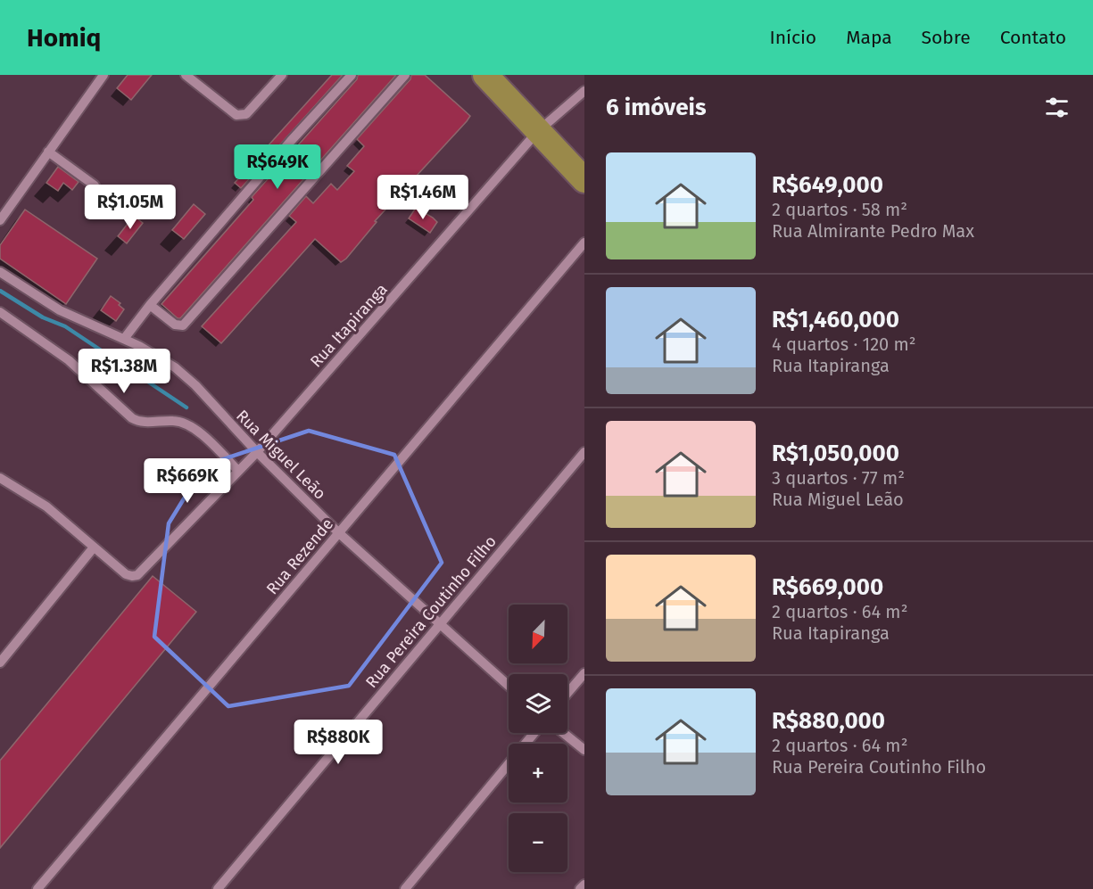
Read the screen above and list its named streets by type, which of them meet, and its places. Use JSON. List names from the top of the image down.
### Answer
{
  "streets": {
    "street": [
      "Rua Itapiranga",
      "Rua Miguel Leão",
      "Rua Rezende",
      "Rua Pereira Coutinho Filho"
    ]
  },
  "crossings": [
    ["Rua Itapiranga", "Rua Miguel Leão"],
    ["Rua Miguel Leão", "Rua Rezende"],
    ["Rua Miguel Leão", "Rua Pereira Coutinho Filho"]
  ],
  "north": "bottom left",
  "page": {
    "header": "Homiq",
    "nav": [
      "Início",
      "Mapa",
      "Sobre",
      "Contato"
    ],
    "heading": "6 imóveis",
    "list": [
      {
        "name": "R$649,000",
        "note": "2 quartos · 58 m² · Rua Almirante Pedro Max"
      },
      {
        "name": "R$1,460,000",
        "note": "4 quartos · 120 m² · Rua Itapiranga"
      },
      {
        "name": "R$1,050,000",
        "note": "3 quartos · 77 m² · Rua Miguel Leão"
      },
      {
        "name": "R$669,000",
        "note": "2 quartos · 64 m² · Rua Itapiranga"
      },
      {
        "name": "R$880,000",
        "note": "2 quartos · 64 m² · Rua Pereira Coutinho Filho"
      }
    ],
    "price": [
      "R$649K",
      "R$1.46M",
      "R$1.05M",
      "R$1.38M",
      "R$669K",
      "R$880K"
    ],
    "map_buttons": ["+", "−"]
  }
}
